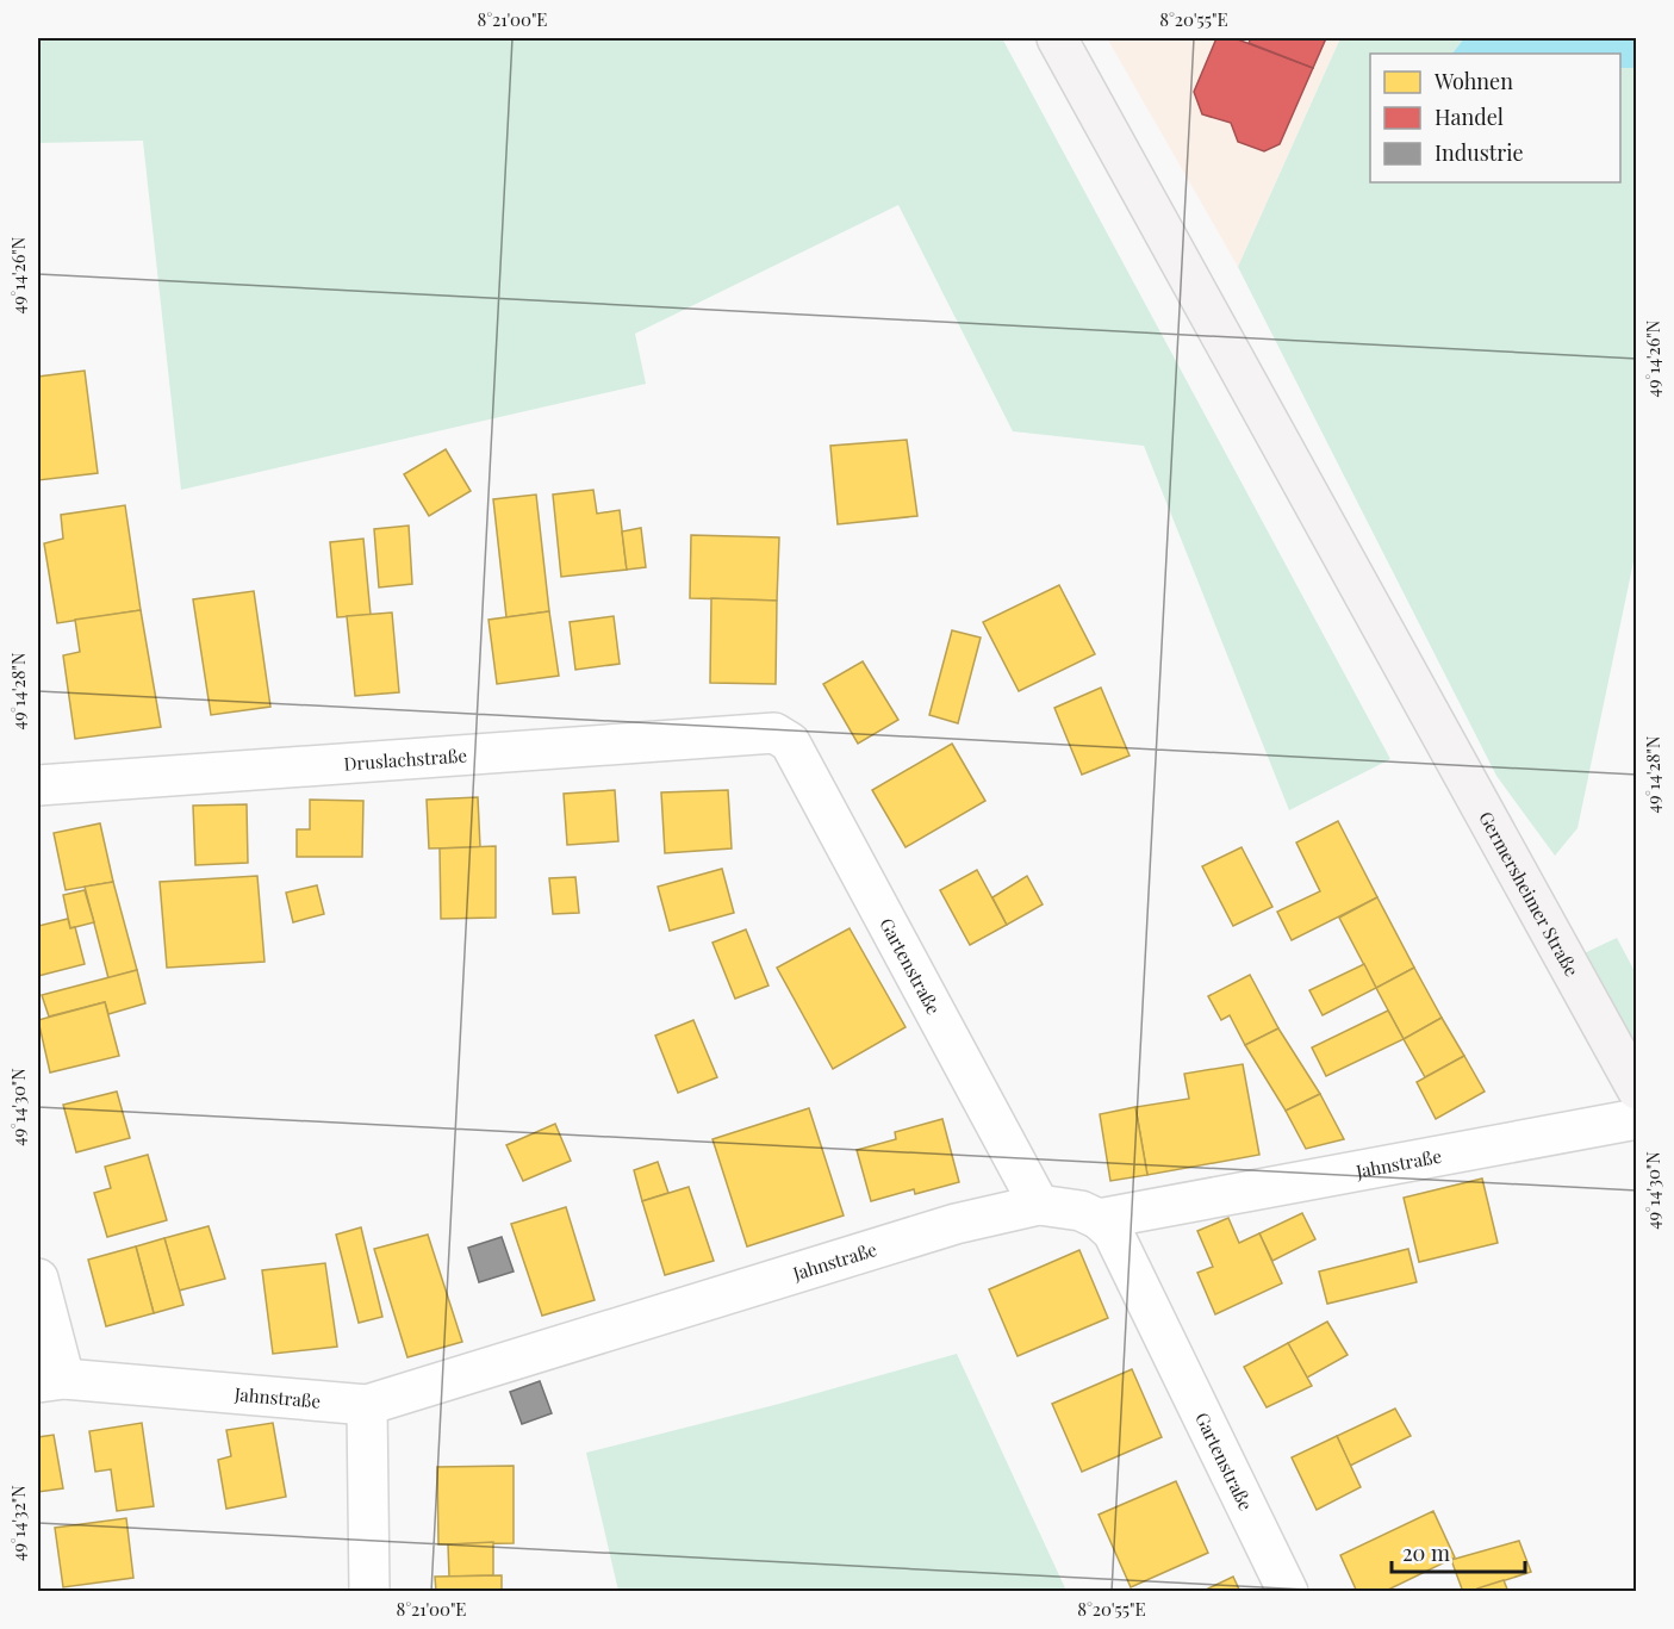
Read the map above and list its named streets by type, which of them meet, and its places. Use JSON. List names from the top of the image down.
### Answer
{
  "streets": {
    "main road": ["Germersheimer Straße"],
    "street": ["Druslachstraße", "Gartenstraße", "Jahnstraße"]
  },
  "crossings": [
    ["Druslachstraße", "Gartenstraße"],
    ["Gartenstraße", "Jahnstraße"]
  ],
  "legend": ["Wohnen", "Handel", "Industrie"],
  "scale_bar": "20 m",
  "coordinates": [
    "8°21'00\"E",
    "8°20'55\"E",
    "49°14'26\"N",
    "49°14'28\"N",
    "49°14'30\"N",
    "49°14'32\"N"
  ]
}
